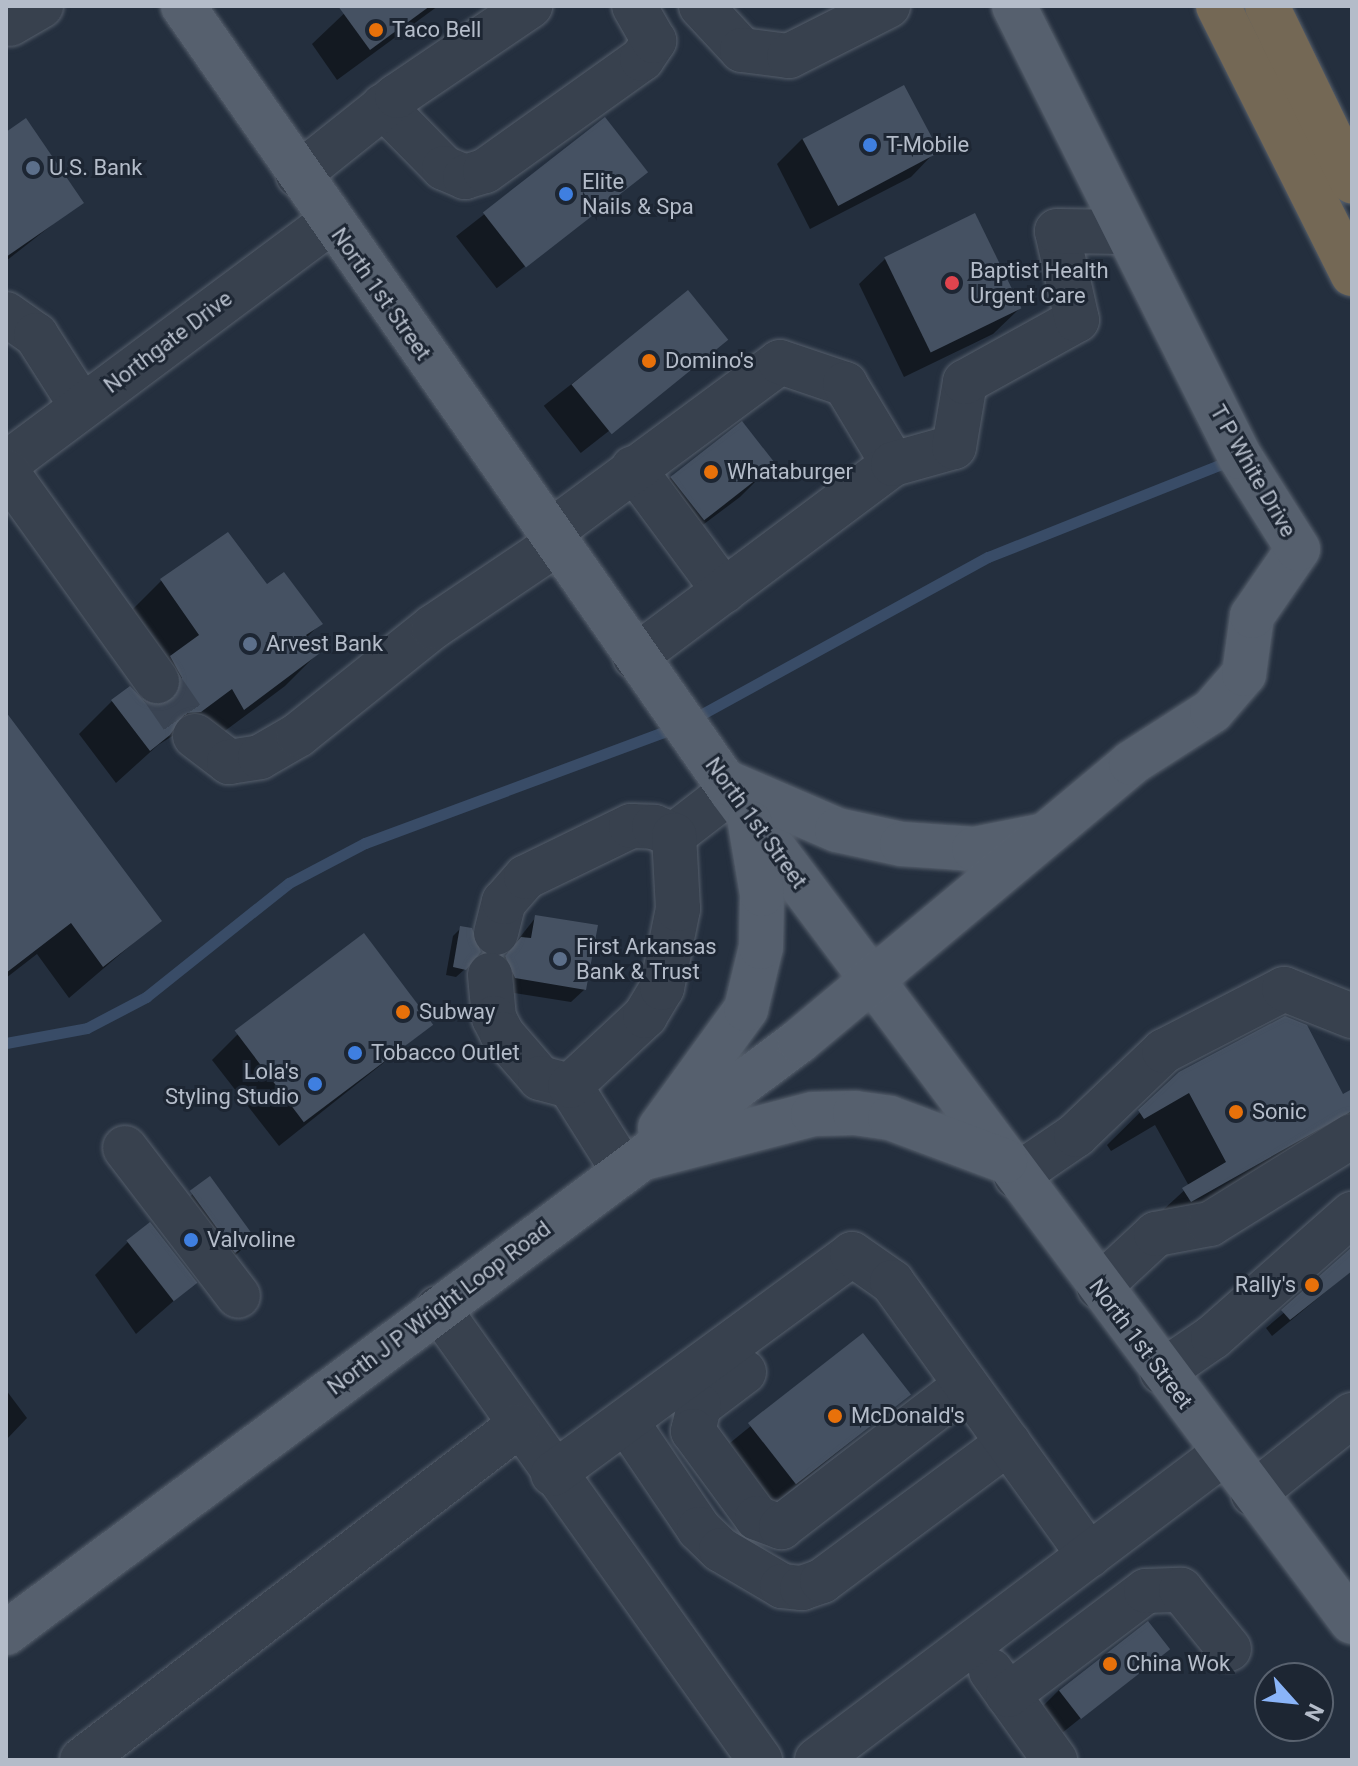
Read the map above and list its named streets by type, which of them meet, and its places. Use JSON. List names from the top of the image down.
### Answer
{
  "streets": {
    "main road": ["North 1st Street", "T P White Drive", "North J P Wright Loop Road"],
    "street": ["Northgate Drive"]
  },
  "crossings": [
    ["North 1st Street", "Northgate Drive"],
    ["North 1st Street", "T P White Drive"],
    ["North 1st Street", "North J P Wright Loop Road"],
    ["T P White Drive", "North J P Wright Loop Road"]
  ],
  "places": [
    "Taco Bell",
    "T-Mobile",
    "U.S. Bank",
    "Elite Nails & Spa",
    "Baptist Health Urgent Care",
    "Domino's",
    "Whataburger",
    "Arvest Bank",
    "First Arkansas Bank & Trust",
    "Subway",
    "Tobacco Outlet",
    "Lola's Styling Studio",
    "Sonic",
    "Valvoline",
    "Rally's",
    "McDonald's",
    "China Wok"
  ],
  "north": "bottom right"
}
